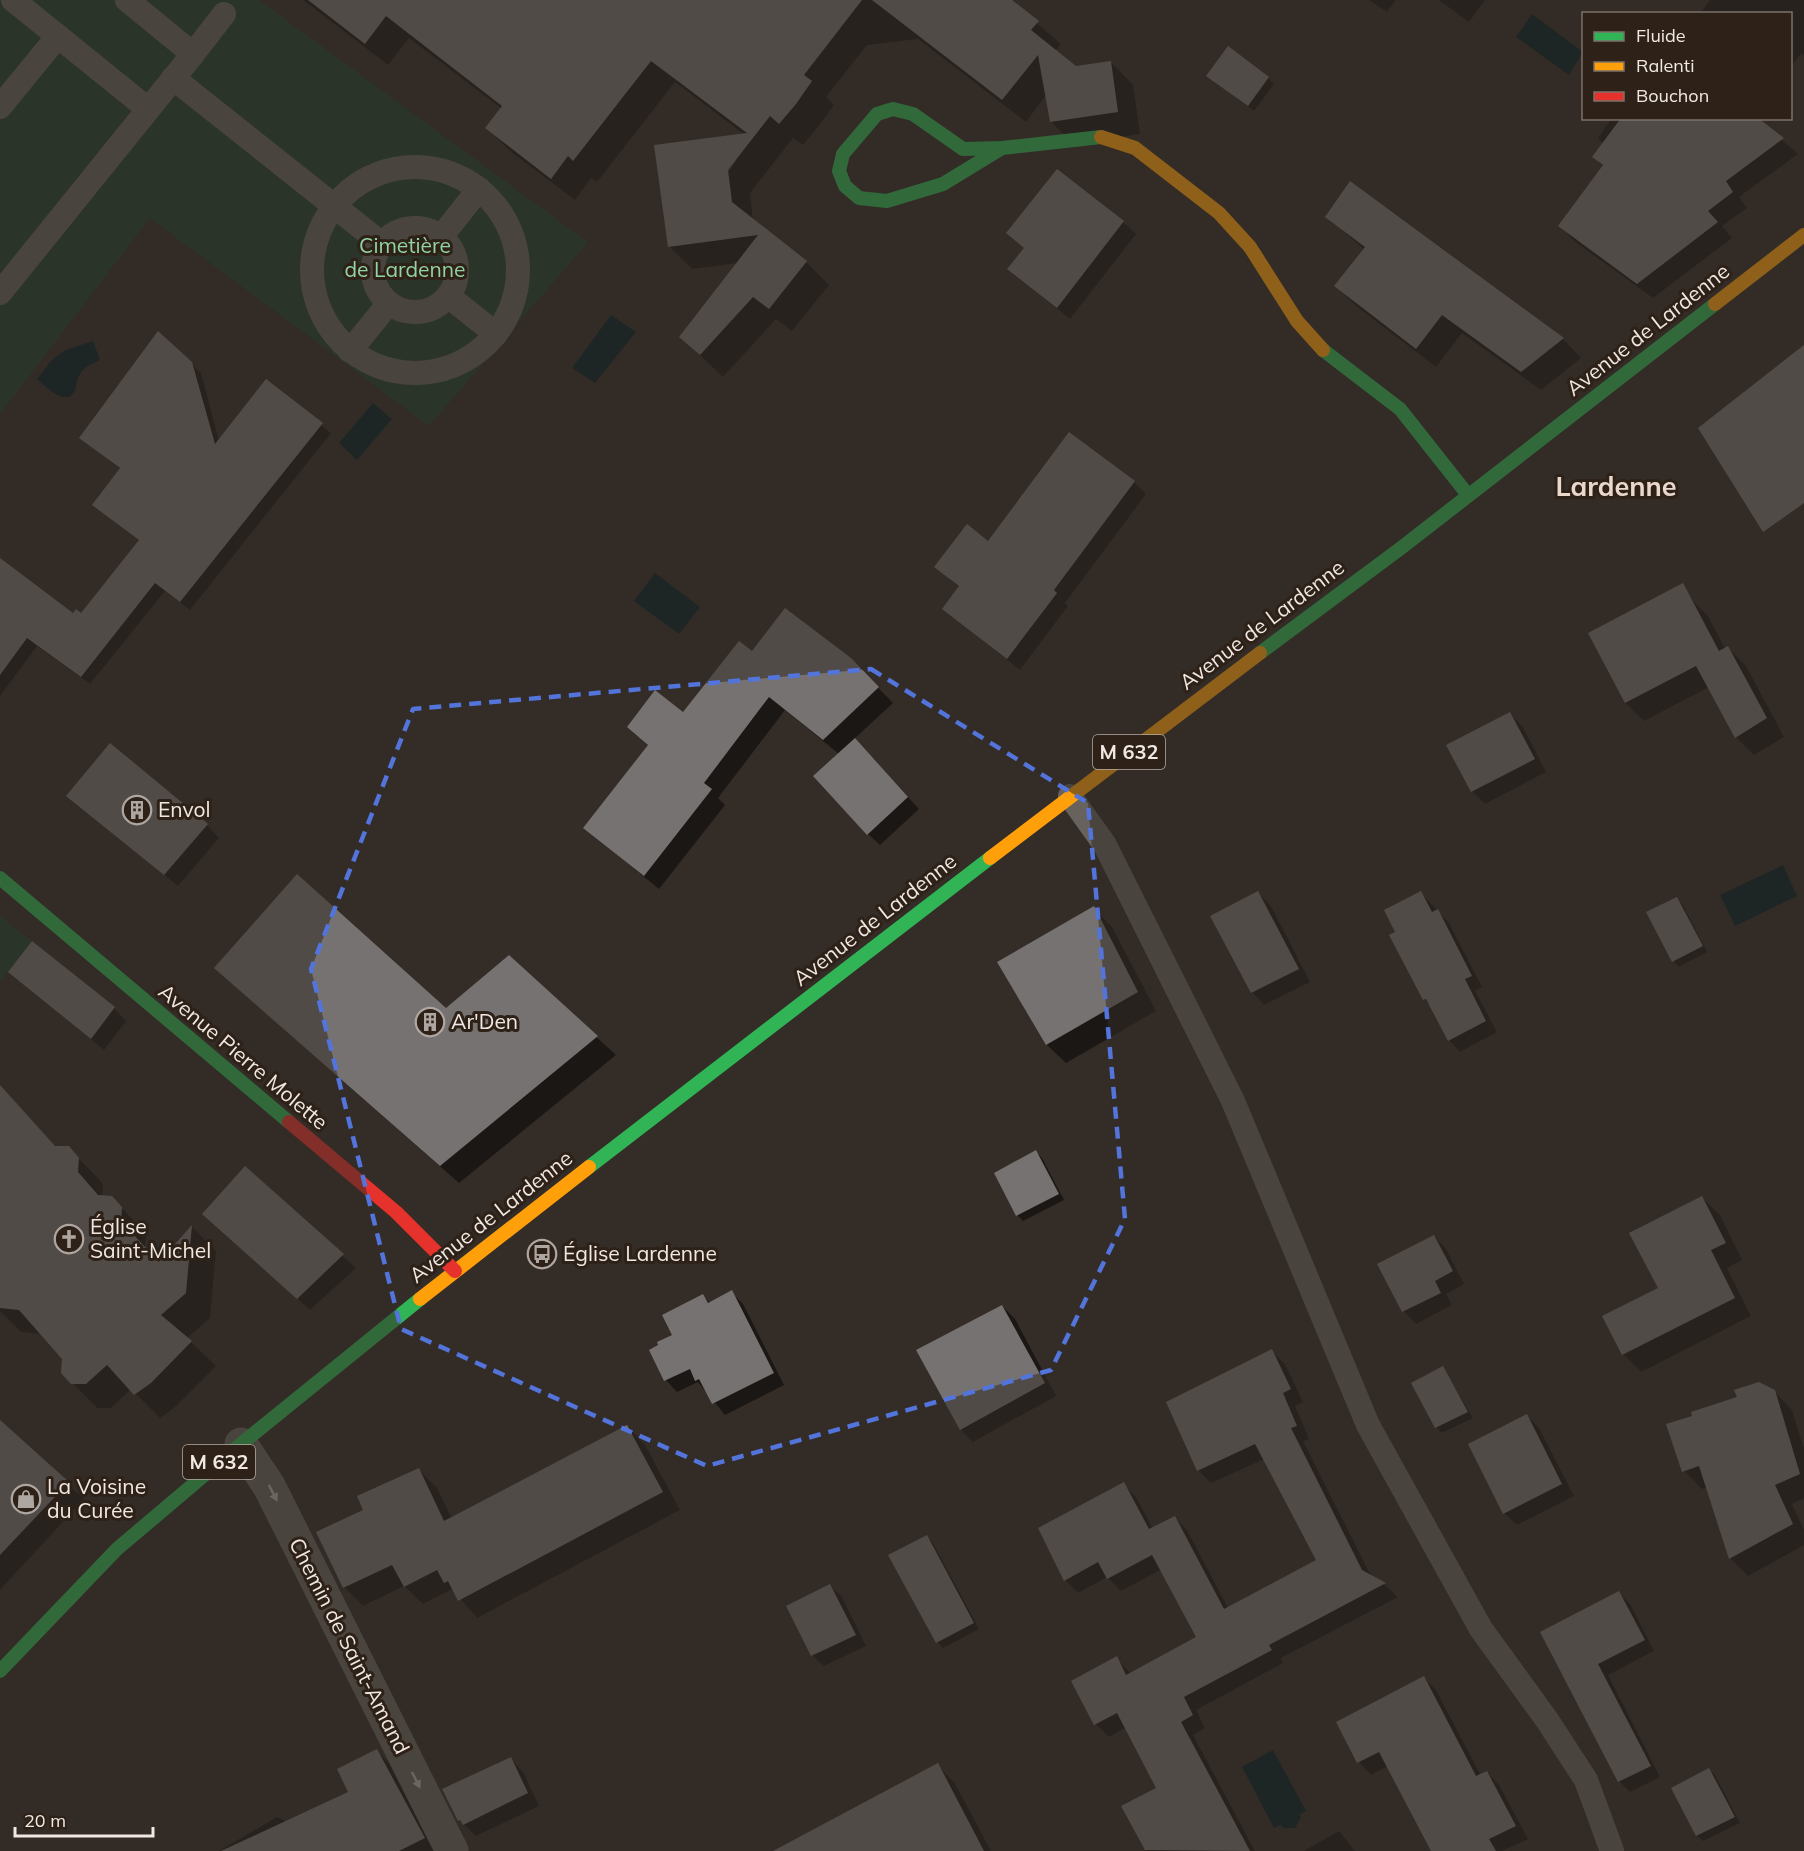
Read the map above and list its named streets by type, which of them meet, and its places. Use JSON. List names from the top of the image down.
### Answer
{
  "streets": {
    "main road": ["Avenue de Lardenne", "M 632", "Avenue Pierre Molette"],
    "street": ["Chemin de Saint-Amand"]
  },
  "crossings": [
    ["Avenue de Lardenne", "Avenue Pierre Molette"],
    ["Avenue de Lardenne", "Chemin de Saint-Amand"]
  ],
  "one_way": ["Chemin de Saint-Amand"],
  "districts": ["Lardenne"],
  "parks": ["Cimetière de Lardenne"],
  "places": {
    "building": ["Envol", "Ar'Den"],
    "church": ["Église Saint-Michel"],
    "bus stop": ["Église Lardenne"],
    "shop": ["La Voisine du Curée"]
  },
  "legend": ["Fluide", "Ralenti", "Bouchon"],
  "scale_bar": "20 m"
}
